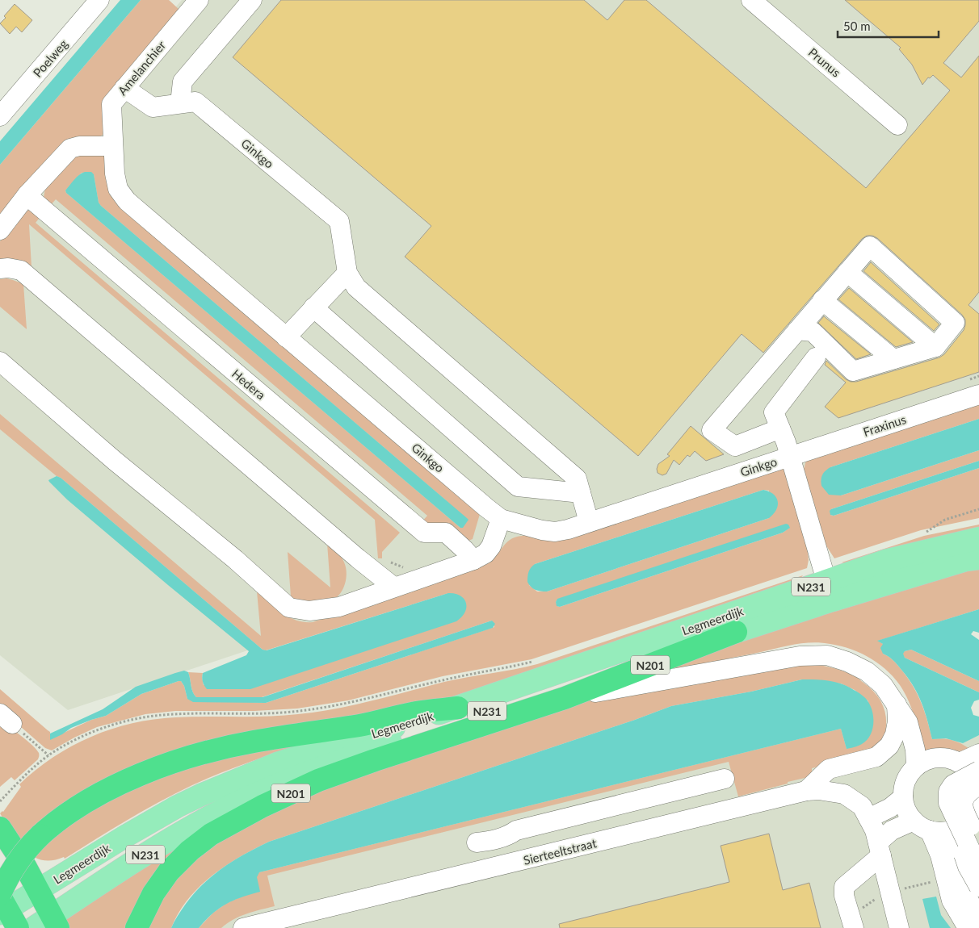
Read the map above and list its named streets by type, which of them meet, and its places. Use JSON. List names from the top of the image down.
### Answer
{
  "streets": {
    "highway": ["N231", "N201"],
    "main road": ["Legmeerdijk"],
    "street": [
      "Poelweg",
      "Prunus",
      "Amelanchier",
      "Ginkgo",
      "Hedera",
      "Fraxinus",
      "Sierteeltstraat"
    ]
  },
  "crossings": [
    ["Amelanchier", "Ginkgo"],
    ["Ginkgo", "Fraxinus"],
    ["N231", "Legmeerdijk"],
    ["Legmeerdijk", "N201"]
  ],
  "scale_bar": "50 m"
}
